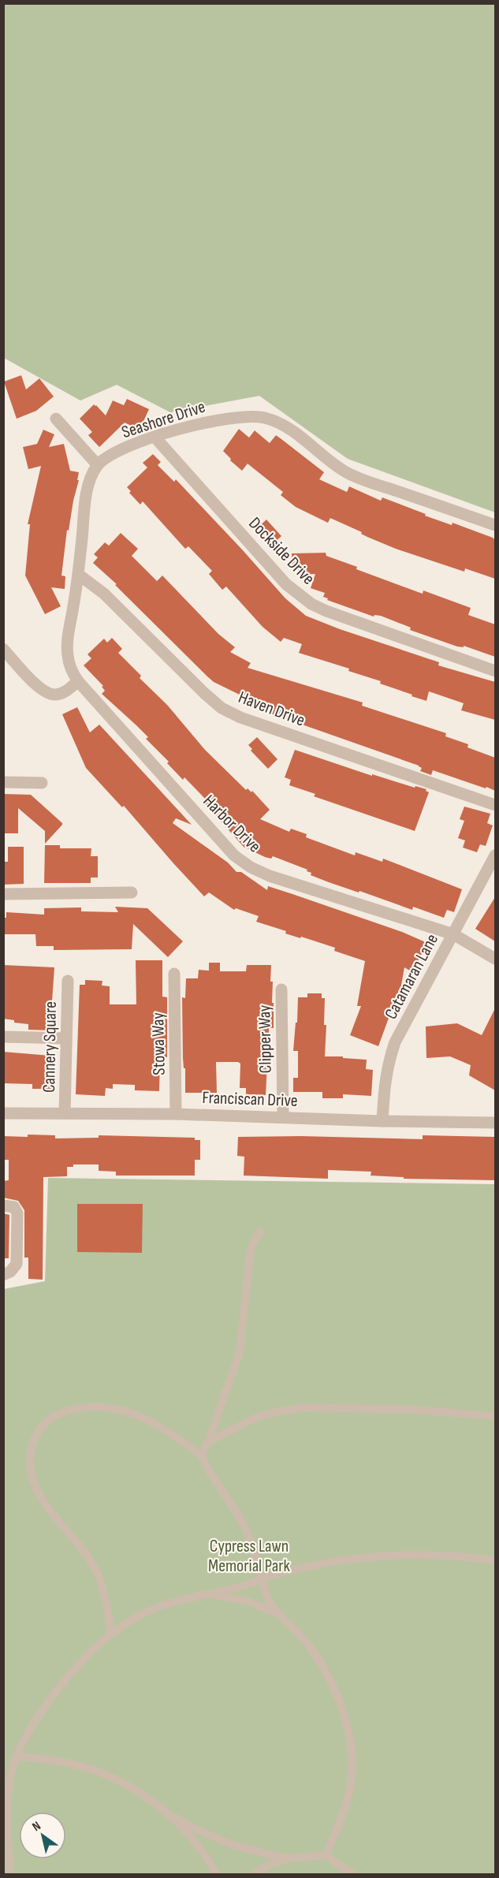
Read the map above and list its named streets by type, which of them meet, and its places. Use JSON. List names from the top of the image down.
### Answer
{
  "streets": {
    "street": [
      "Seashore Drive",
      "Dockside Drive",
      "Haven Drive",
      "Harbor Drive",
      "Catamaran Lane",
      "Clipper Way",
      "Stowa Way",
      "Cannery Square",
      "Franciscan Drive"
    ]
  },
  "crossings": [
    ["Seashore Drive", "Dockside Drive"],
    ["Harbor Drive", "Catamaran Lane"],
    ["Catamaran Lane", "Franciscan Drive"],
    ["Clipper Way", "Franciscan Drive"],
    ["Stowa Way", "Franciscan Drive"],
    ["Cannery Square", "Franciscan Drive"]
  ],
  "parks": ["Cypress Lawn Memorial Park"],
  "north": "top left"
}
